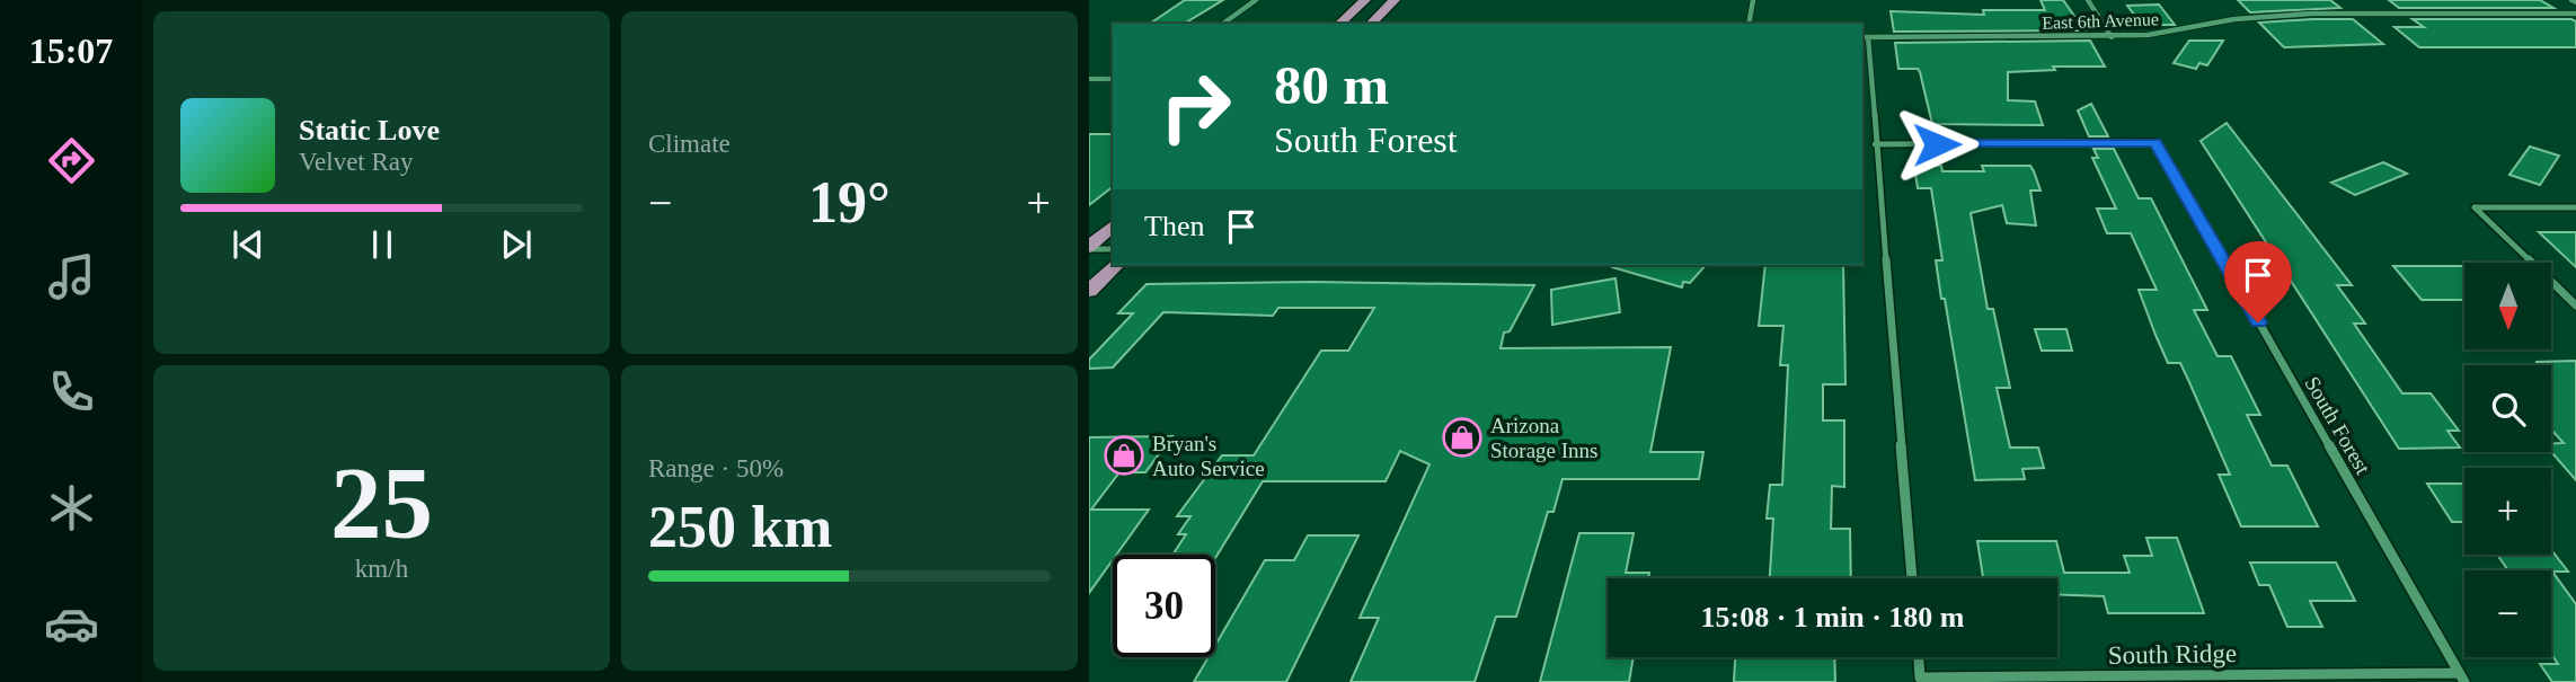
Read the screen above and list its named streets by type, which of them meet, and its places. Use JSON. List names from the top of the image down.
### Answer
{
  "streets": {
    "street": ["East 6th Avenue", "South Forest", "South Ridge"]
  },
  "crossings": [
    ["South Forest", "South Ridge"]
  ],
  "places": {
    "shop": ["Arizona Storage Inns", "Bryan's Auto Service"]
  },
  "north": "bottom",
  "page": {
    "tabs": "15:07",
    "tile": [
      "Climate",
      ["25", "km/h"],
      ["Range · 50%", "250 km"]
    ],
    "turn": ["80 m", "South Forest"],
    "song": ["Static Love", "Velvet Ray"],
    "heat": ["−", "19°", "+"],
    "then": "Then",
    "map_buttons": ["+", "−"],
    "limit": "30",
    "trip": "15:08 · 1 min · 180 m"
  }
}
